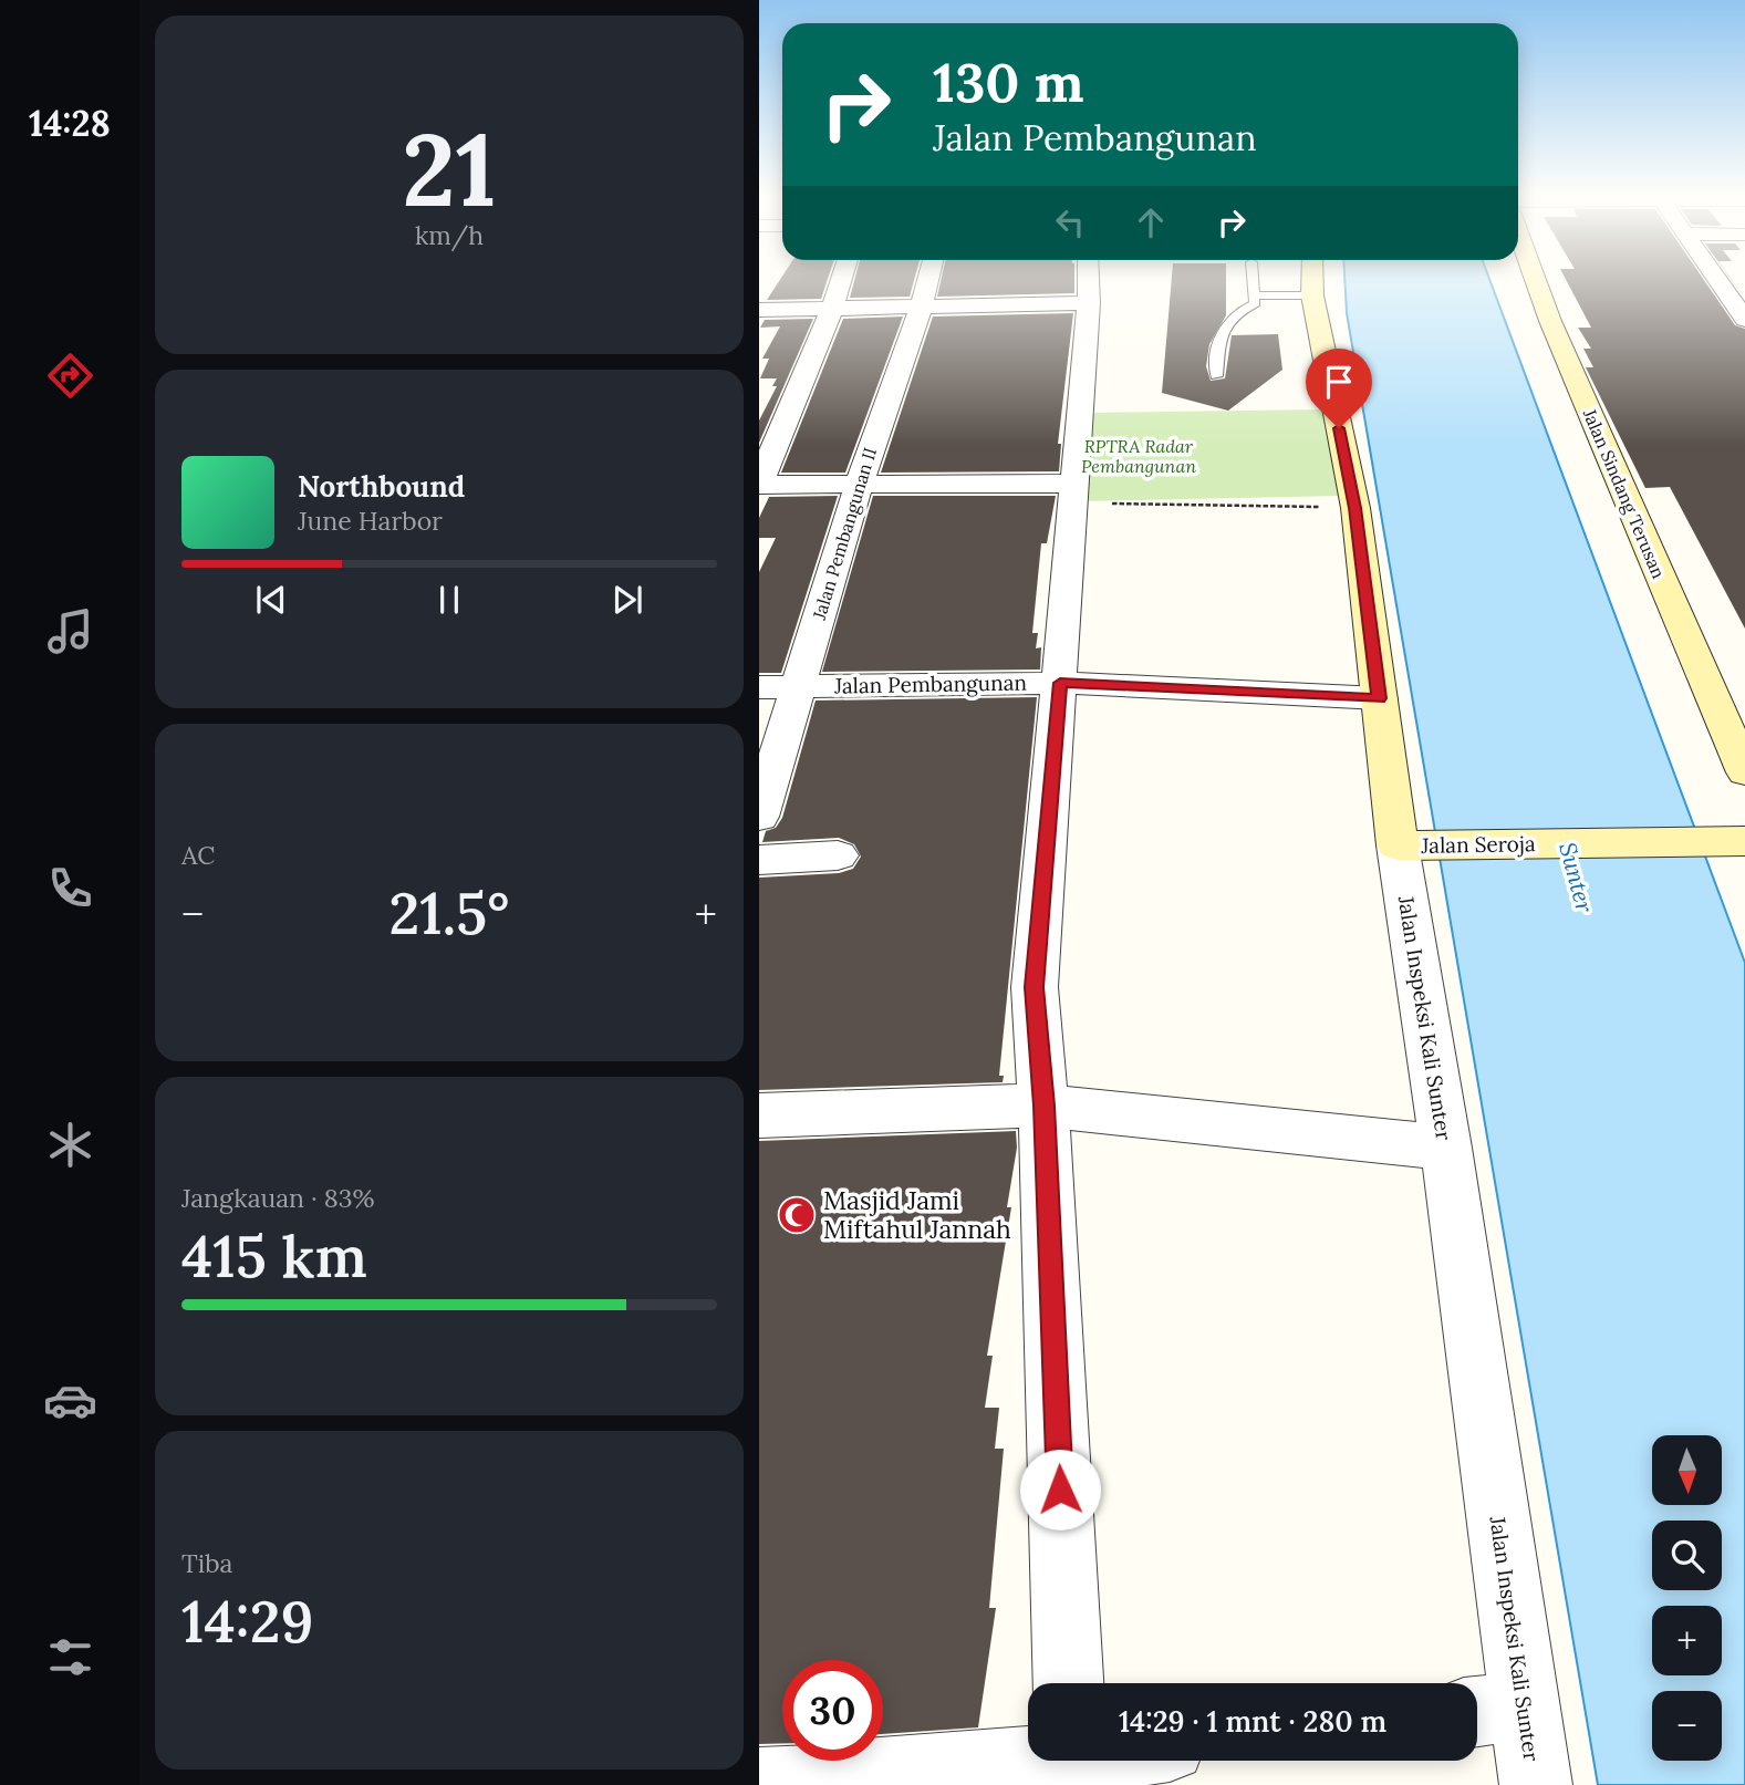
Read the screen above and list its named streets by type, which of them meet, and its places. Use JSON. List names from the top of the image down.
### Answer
{
  "streets": {
    "street": [
      "Jalan Sindang Terusan",
      "Jalan Pembangunan II",
      "Jalan Pembangunan",
      "Jalan Seroja",
      "Jalan Inspeksi Kali Sunter"
    ]
  },
  "crossings": [
    ["Jalan Pembangunan II", "Jalan Pembangunan"],
    ["Jalan Pembangunan", "Jalan Inspeksi Kali Sunter"],
    ["Jalan Seroja", "Jalan Inspeksi Kali Sunter"]
  ],
  "water": ["Sunter"],
  "parks": ["RPTRA Radar Pembangunan"],
  "places": {
    "mosque": ["Masjid Jami Miftahul Jannah"]
  },
  "north": "bottom",
  "page": {
    "tabs": "14:28",
    "tile": [
      ["21", "km/h"],
      "AC",
      ["Jangkauan · 83%", "415 km"],
      ["Tiba", "14:29"]
    ],
    "turn": ["130 m", "Jalan Pembangunan"],
    "song": ["Northbound", "June Harbor"],
    "heat": ["−", "21.5°", "+"],
    "map_buttons": ["+", "−"],
    "limit": "30",
    "trip": "14:29 · 1 mnt · 280 m"
  }
}
